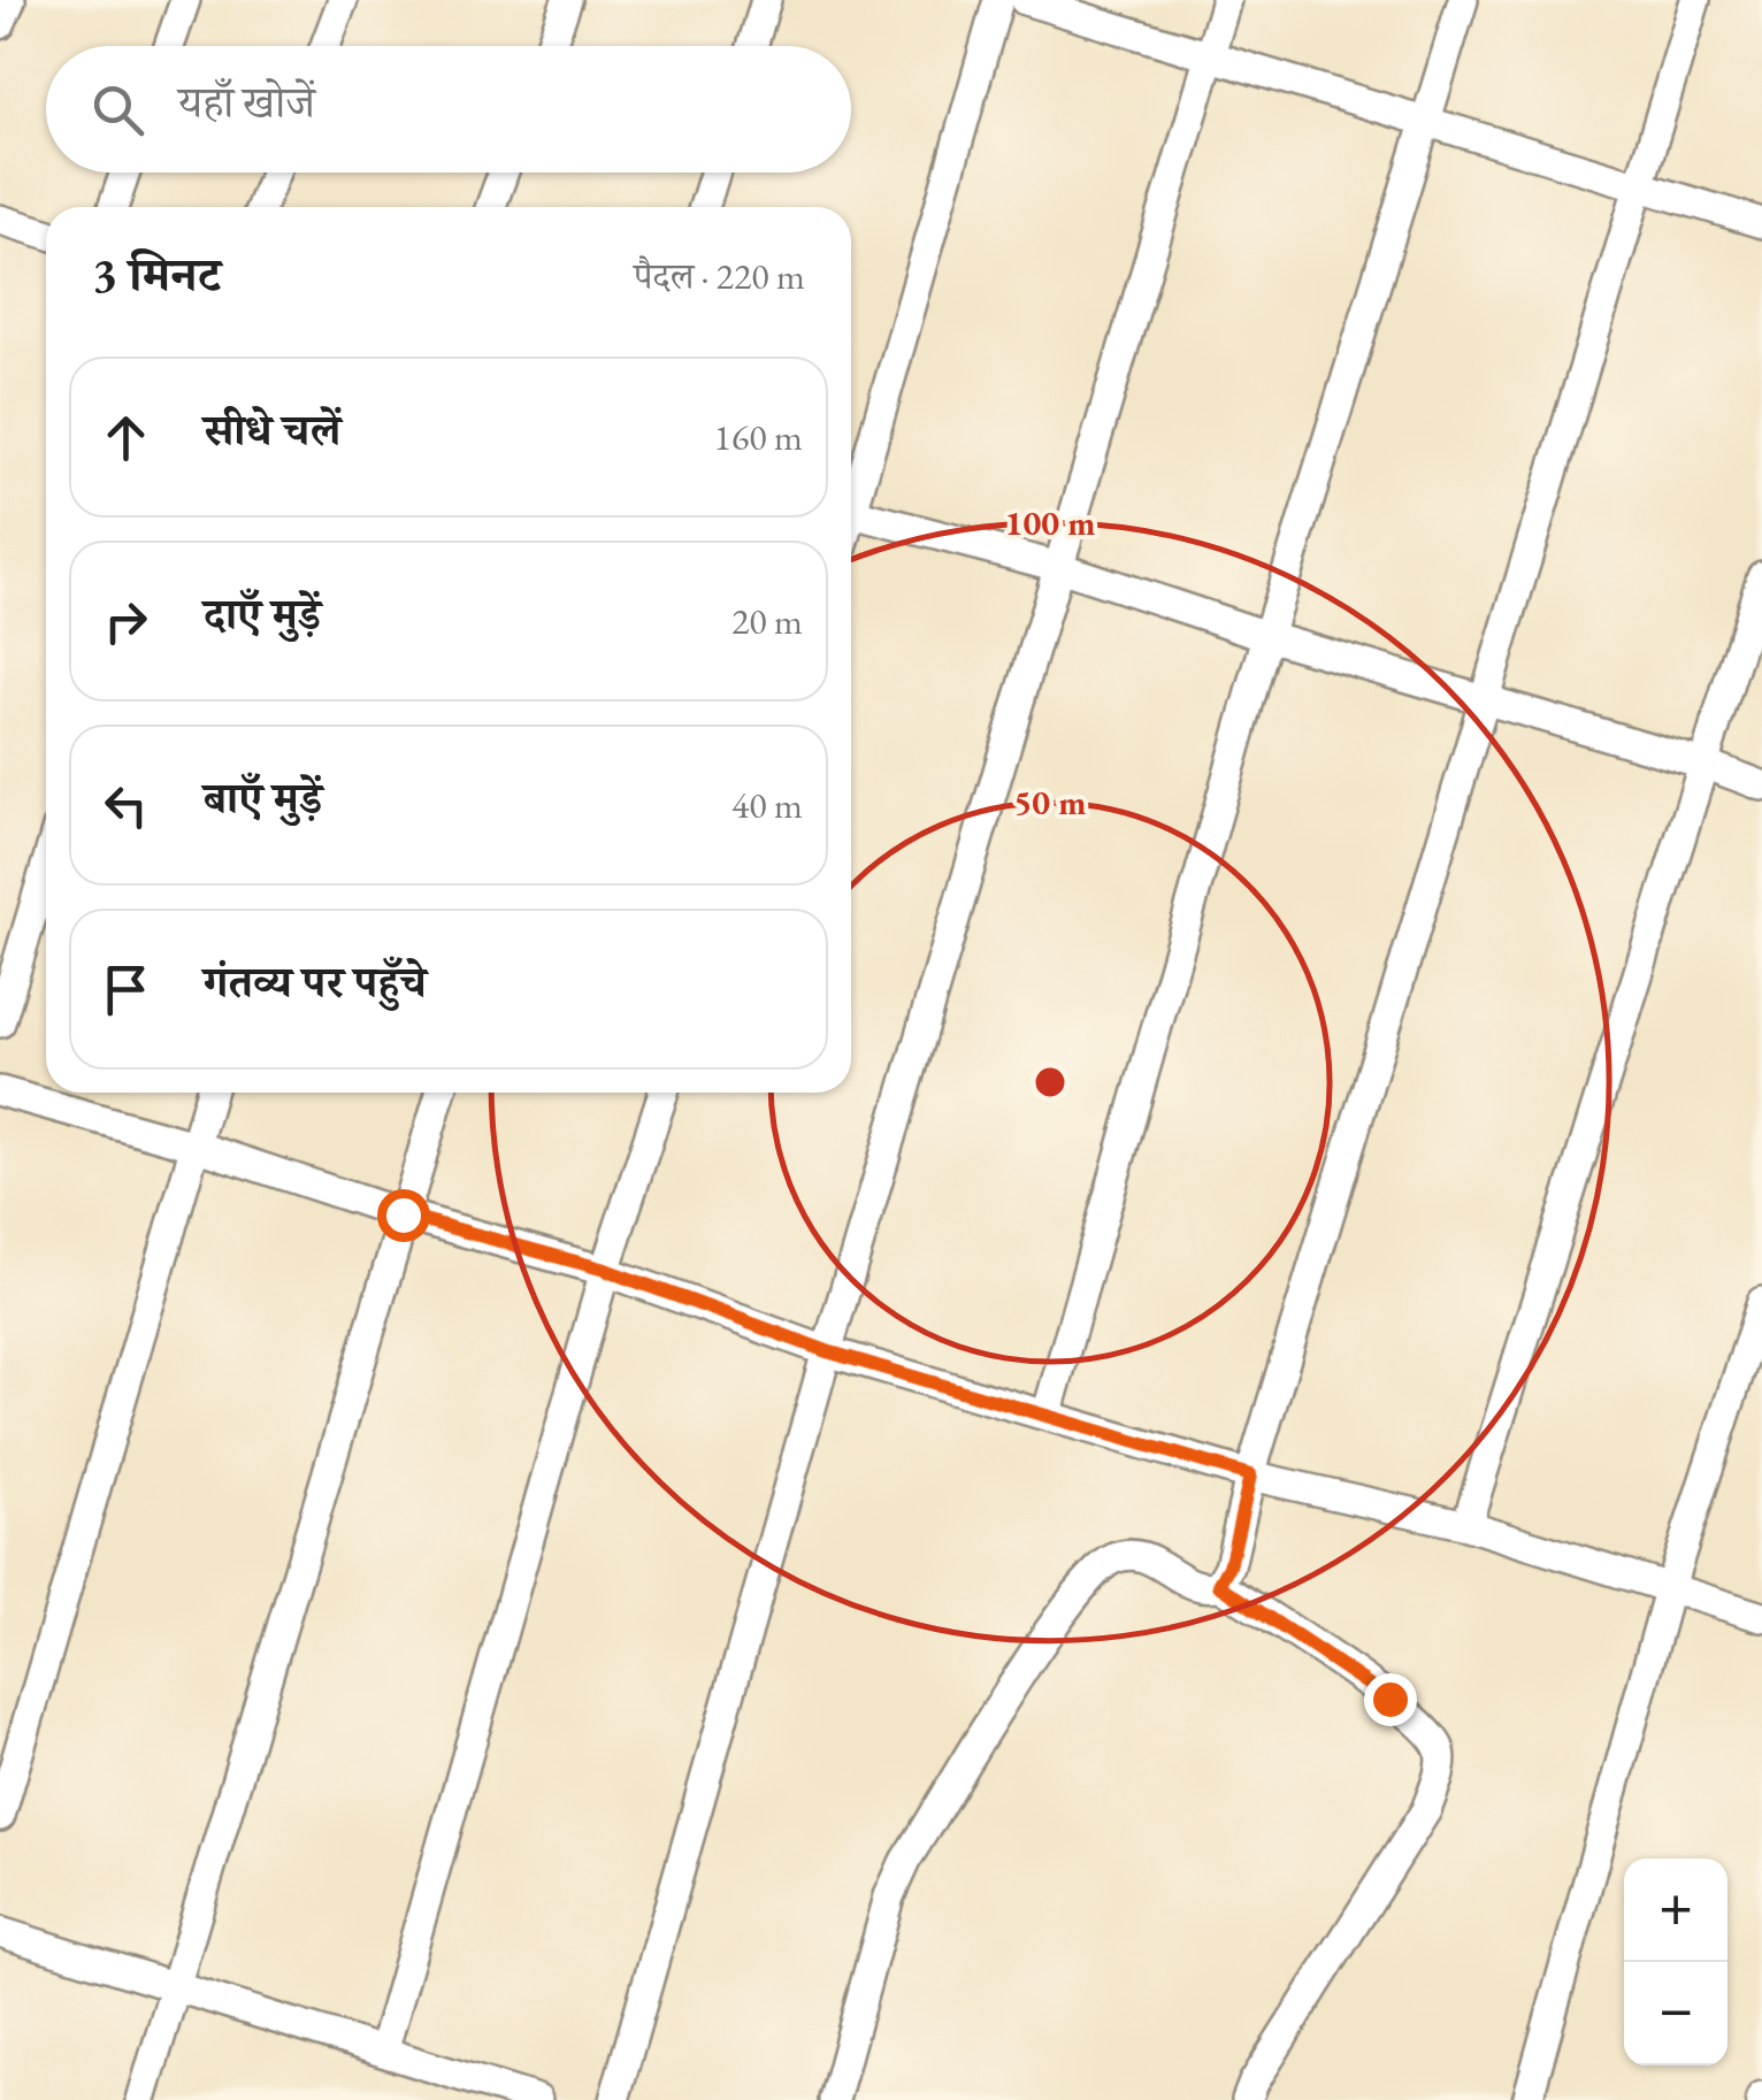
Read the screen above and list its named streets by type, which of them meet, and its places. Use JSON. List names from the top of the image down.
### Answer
{
  "page": {
    "search": "यहाँ खोजें",
    "heading": ["3 मिनट", "पैदल · 220 m"],
    "list": [
      ["सीधे चलें", "160 m"],
      ["दाएँ मुड़ें", "20 m"],
      ["बाएँ मुड़ें", "40 m"],
      "गंतव्य पर पहुँचे"
    ],
    "map_buttons": ["+", "−"]
  },
  "rings": ["100 m", "50 m"]
}
